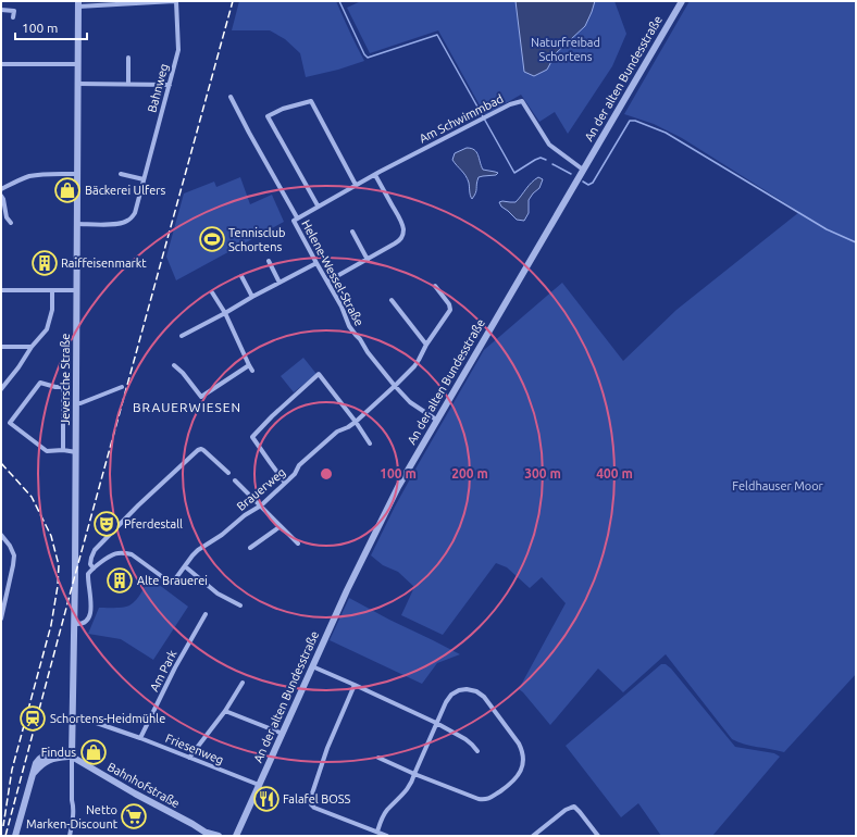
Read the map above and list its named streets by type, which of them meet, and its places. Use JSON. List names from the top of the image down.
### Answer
{
  "streets": {
    "street": [
      "An der alten Bundesstraße",
      "Bahnweg",
      "Am Schwimmbad",
      "Helene-Wessel-Straße",
      "Jeversche Straße",
      "Brauerweg",
      "Am Park",
      "Friesenweg",
      "Bahnhofstraße"
    ]
  },
  "crossings": [
    ["An der alten Bundesstraße", "Am Schwimmbad"],
    ["An der alten Bundesstraße", "Helene-Wessel-Straße"],
    ["An der alten Bundesstraße", "Friesenweg"],
    ["Bahnweg", "Jeversche Straße"],
    ["Am Schwimmbad", "Helene-Wessel-Straße"],
    ["Helene-Wessel-Straße", "Brauerweg"],
    ["Jeversche Straße", "Friesenweg"],
    ["Jeversche Straße", "Bahnhofstraße"],
    ["Am Park", "Friesenweg"]
  ],
  "districts": ["BRAUERWIESEN"],
  "parks": ["Naturfreibad Schortens", "Feldhauser Moor"],
  "places": {
    "shop": ["Bäckerei Ulfers", "Findus"],
    "sports": ["Tennisclub Schortens"],
    "building": ["Raiffeisenmarkt", "Alte Brauerei"],
    "theatre": ["Pferdestall"],
    "station": ["Schortens-Heidmühle"],
    "restaurant": ["Falafel BOSS"],
    "supermarket": ["Netto Marken-Discount"]
  },
  "scale_bar": "100 m",
  "rings": [
    "100 m",
    "200 m",
    "300 m",
    "400 m"
  ]
}
